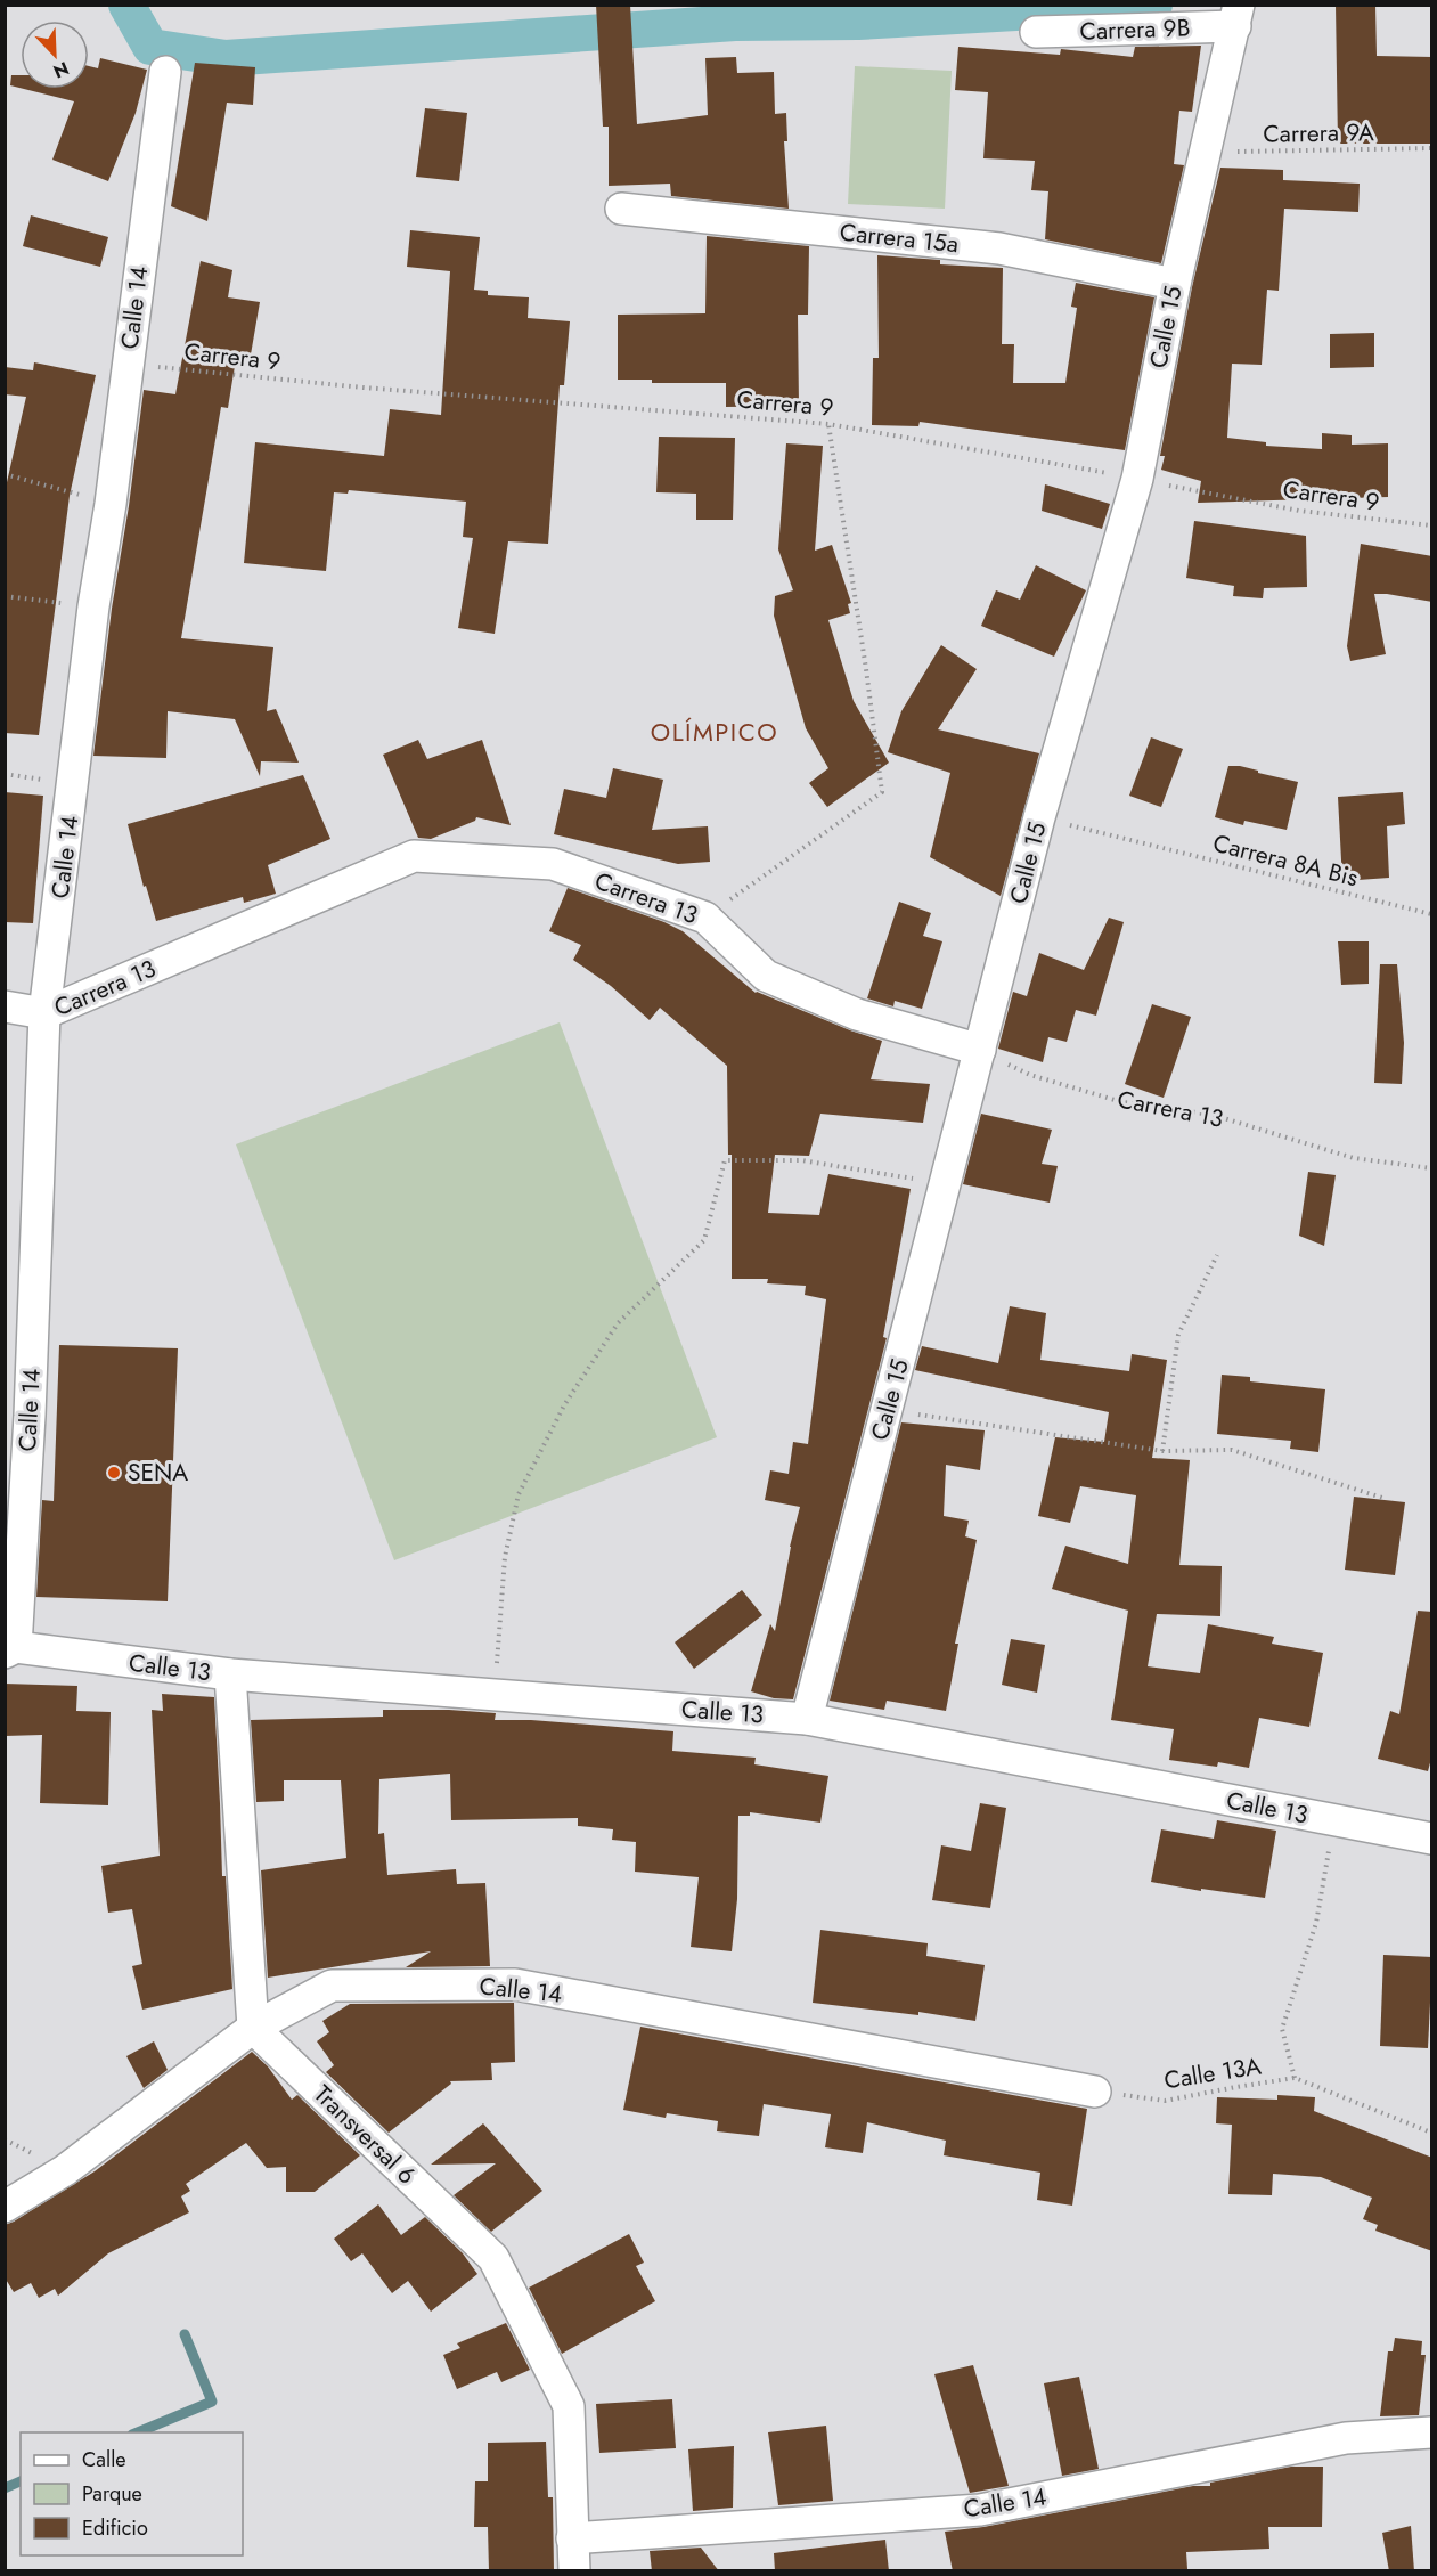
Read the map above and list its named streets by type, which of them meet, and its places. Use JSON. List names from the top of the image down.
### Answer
{
  "streets": {
    "street": [
      "Carrera 9B",
      "Carrera 15a",
      "Calle 14",
      "Calle 15",
      "Carrera 13",
      "Calle 13",
      "Transversal 6"
    ],
    "path": [
      "Carrera 9A",
      "Carrera 9",
      "Carrera 8A Bis",
      "Calle 13A"
    ]
  },
  "crossings": [
    ["Carrera 9B", "Calle 15"],
    ["Carrera 9A", "Calle 15"],
    ["Carrera 15a", "Calle 15"],
    ["Calle 14", "Carrera 9"],
    ["Calle 14", "Carrera 13"],
    ["Calle 14", "Calle 13"],
    ["Calle 14", "Calle 13A"],
    ["Calle 14", "Transversal 6"],
    ["Calle 15", "Carrera 9"],
    ["Calle 15", "Carrera 8A Bis"],
    ["Calle 15", "Carrera 13"],
    ["Calle 15", "Calle 13"]
  ],
  "districts": ["OLÍMPICO"],
  "places": ["SENA"],
  "legend": ["Calle", "Parque", "Edificio"],
  "north": "bottom right"
}
